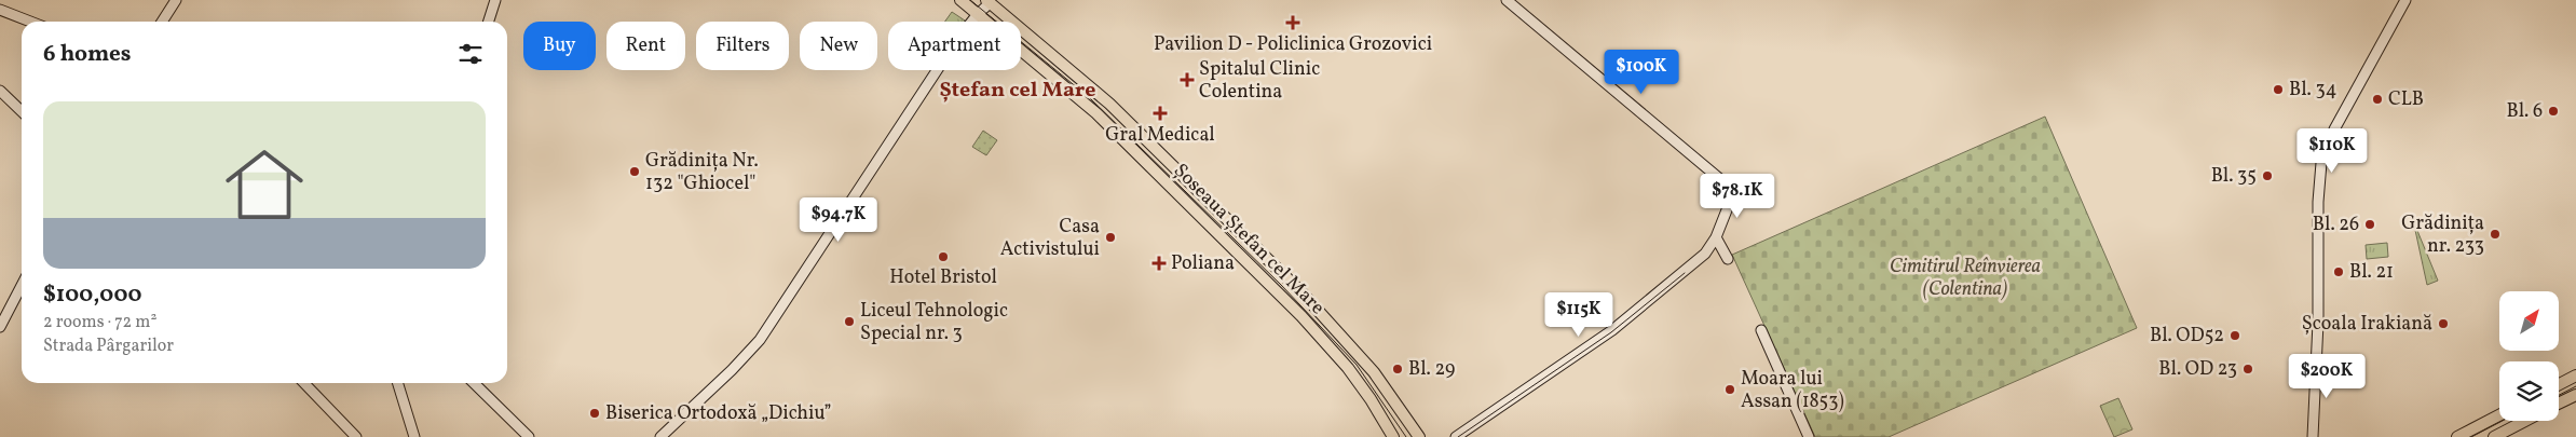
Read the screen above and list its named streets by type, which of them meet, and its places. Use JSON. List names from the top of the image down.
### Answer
{
  "streets": {
    "main road": ["Șoseaua Ștefan cel Mare"]
  },
  "districts": ["Ștefan cel Mare"],
  "parks": ["Cimitirul Reînvierea (Colentina)"],
  "places": {
    "health": [
      "Pavilion D - Policlinica Grozovici",
      "Spitalul Clinic Colentina",
      "Gral Medical",
      "Poliana"
    ],
    "other": [
      "Bl. 34",
      "CLB",
      "Bl. 6",
      "Grădinița Nr. 132 \"Ghiocel\"",
      "Bl. 35",
      "Bl. 26",
      "Grădinița nr. 233",
      "Casa Activistului",
      "Hotel Bristol",
      "Bl. 21",
      "Liceul Tehnologic Special nr. 3",
      "Școala Irakiană",
      "Bl. OD52",
      "Bl. 29",
      "Bl. OD 23",
      "Moara lui Assan (1853)",
      "Biserica Ortodoxă „Dichiu”"
    ]
  },
  "north": "top right",
  "page": {
    "chip": [
      "Buy",
      "Rent",
      "Filters",
      "New",
      "Apartment"
    ],
    "heading": "6 homes",
    "price": [
      "$100K",
      "$110K",
      "$78.1K",
      "$94.7K",
      "$115K",
      "$200K"
    ],
    "list": [
      {
        "name": "$100,000",
        "note": "2 rooms · 72 m² · Strada Pârgarilor"
      }
    ]
  }
}
